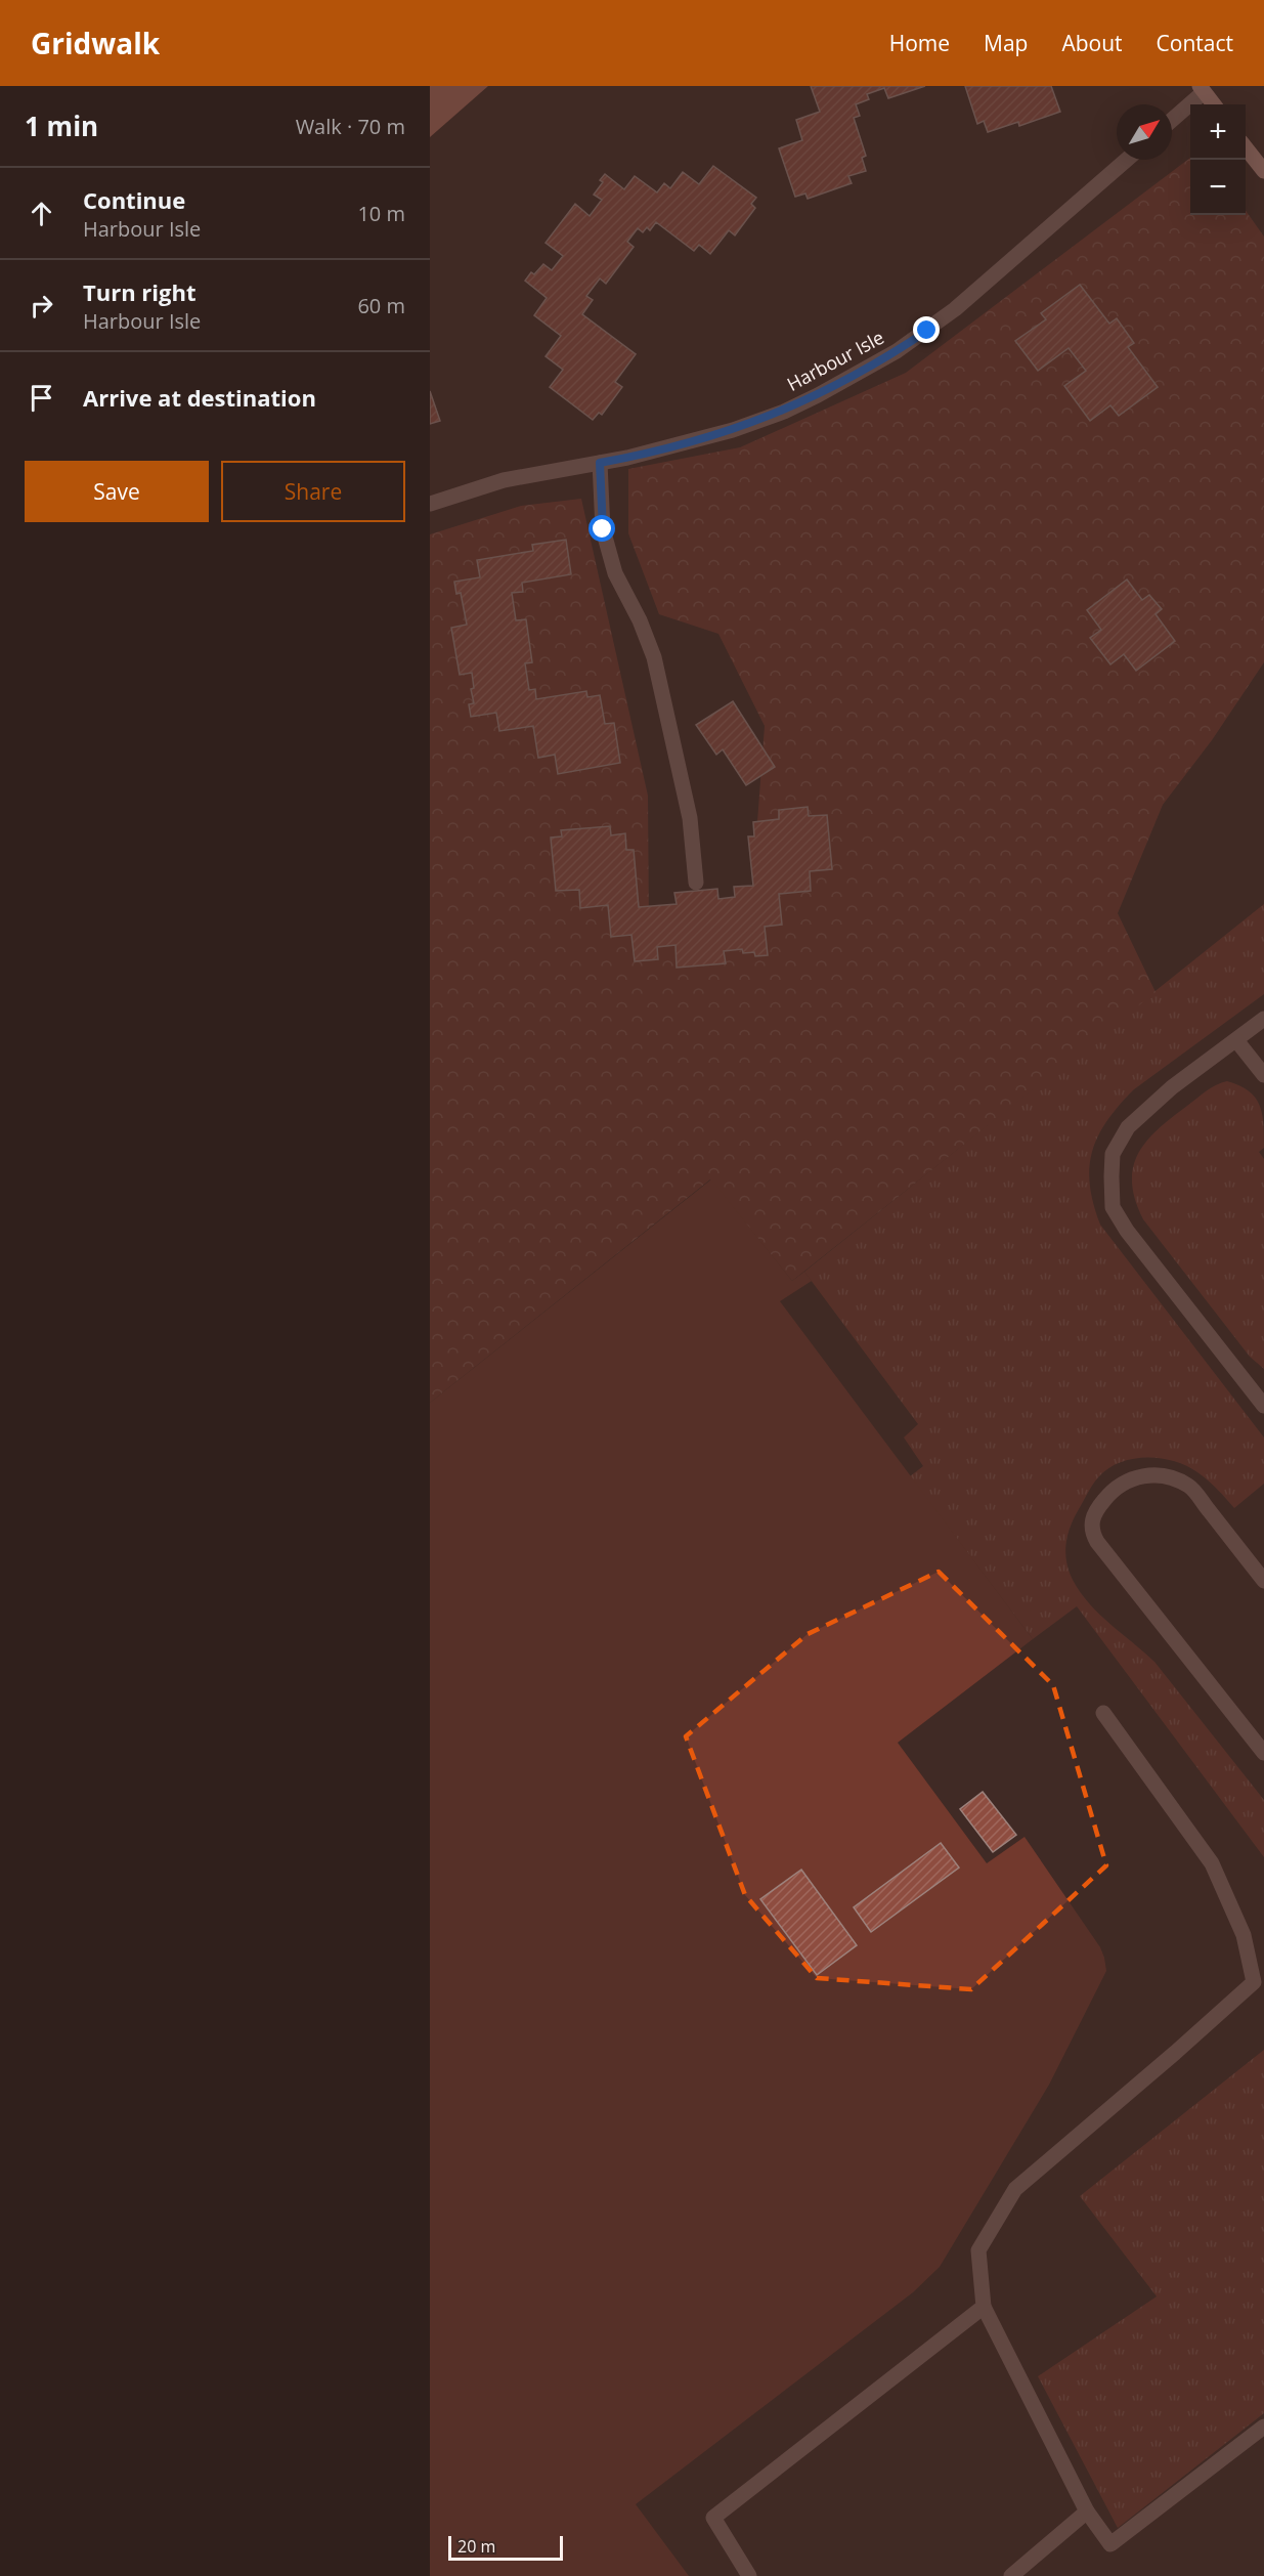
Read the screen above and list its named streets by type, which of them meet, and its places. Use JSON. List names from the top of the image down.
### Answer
{
  "streets": {
    "street": ["Harbour Isle"]
  },
  "scale_bar": "20 m",
  "north": "top right",
  "page": {
    "header": "Gridwalk",
    "nav": [
      "Home",
      "Map",
      "About",
      "Contact"
    ],
    "heading": ["1 min", "Walk · 70 m"],
    "map_buttons": ["+", "−"],
    "list": [
      ["Continue", "Harbour Isle", "10 m"],
      ["Turn right", "Harbour Isle", "60 m"],
      "Arrive at destination"
    ],
    "buttons": ["Save", "Share"],
    "scale": "20 m"
  }
}
